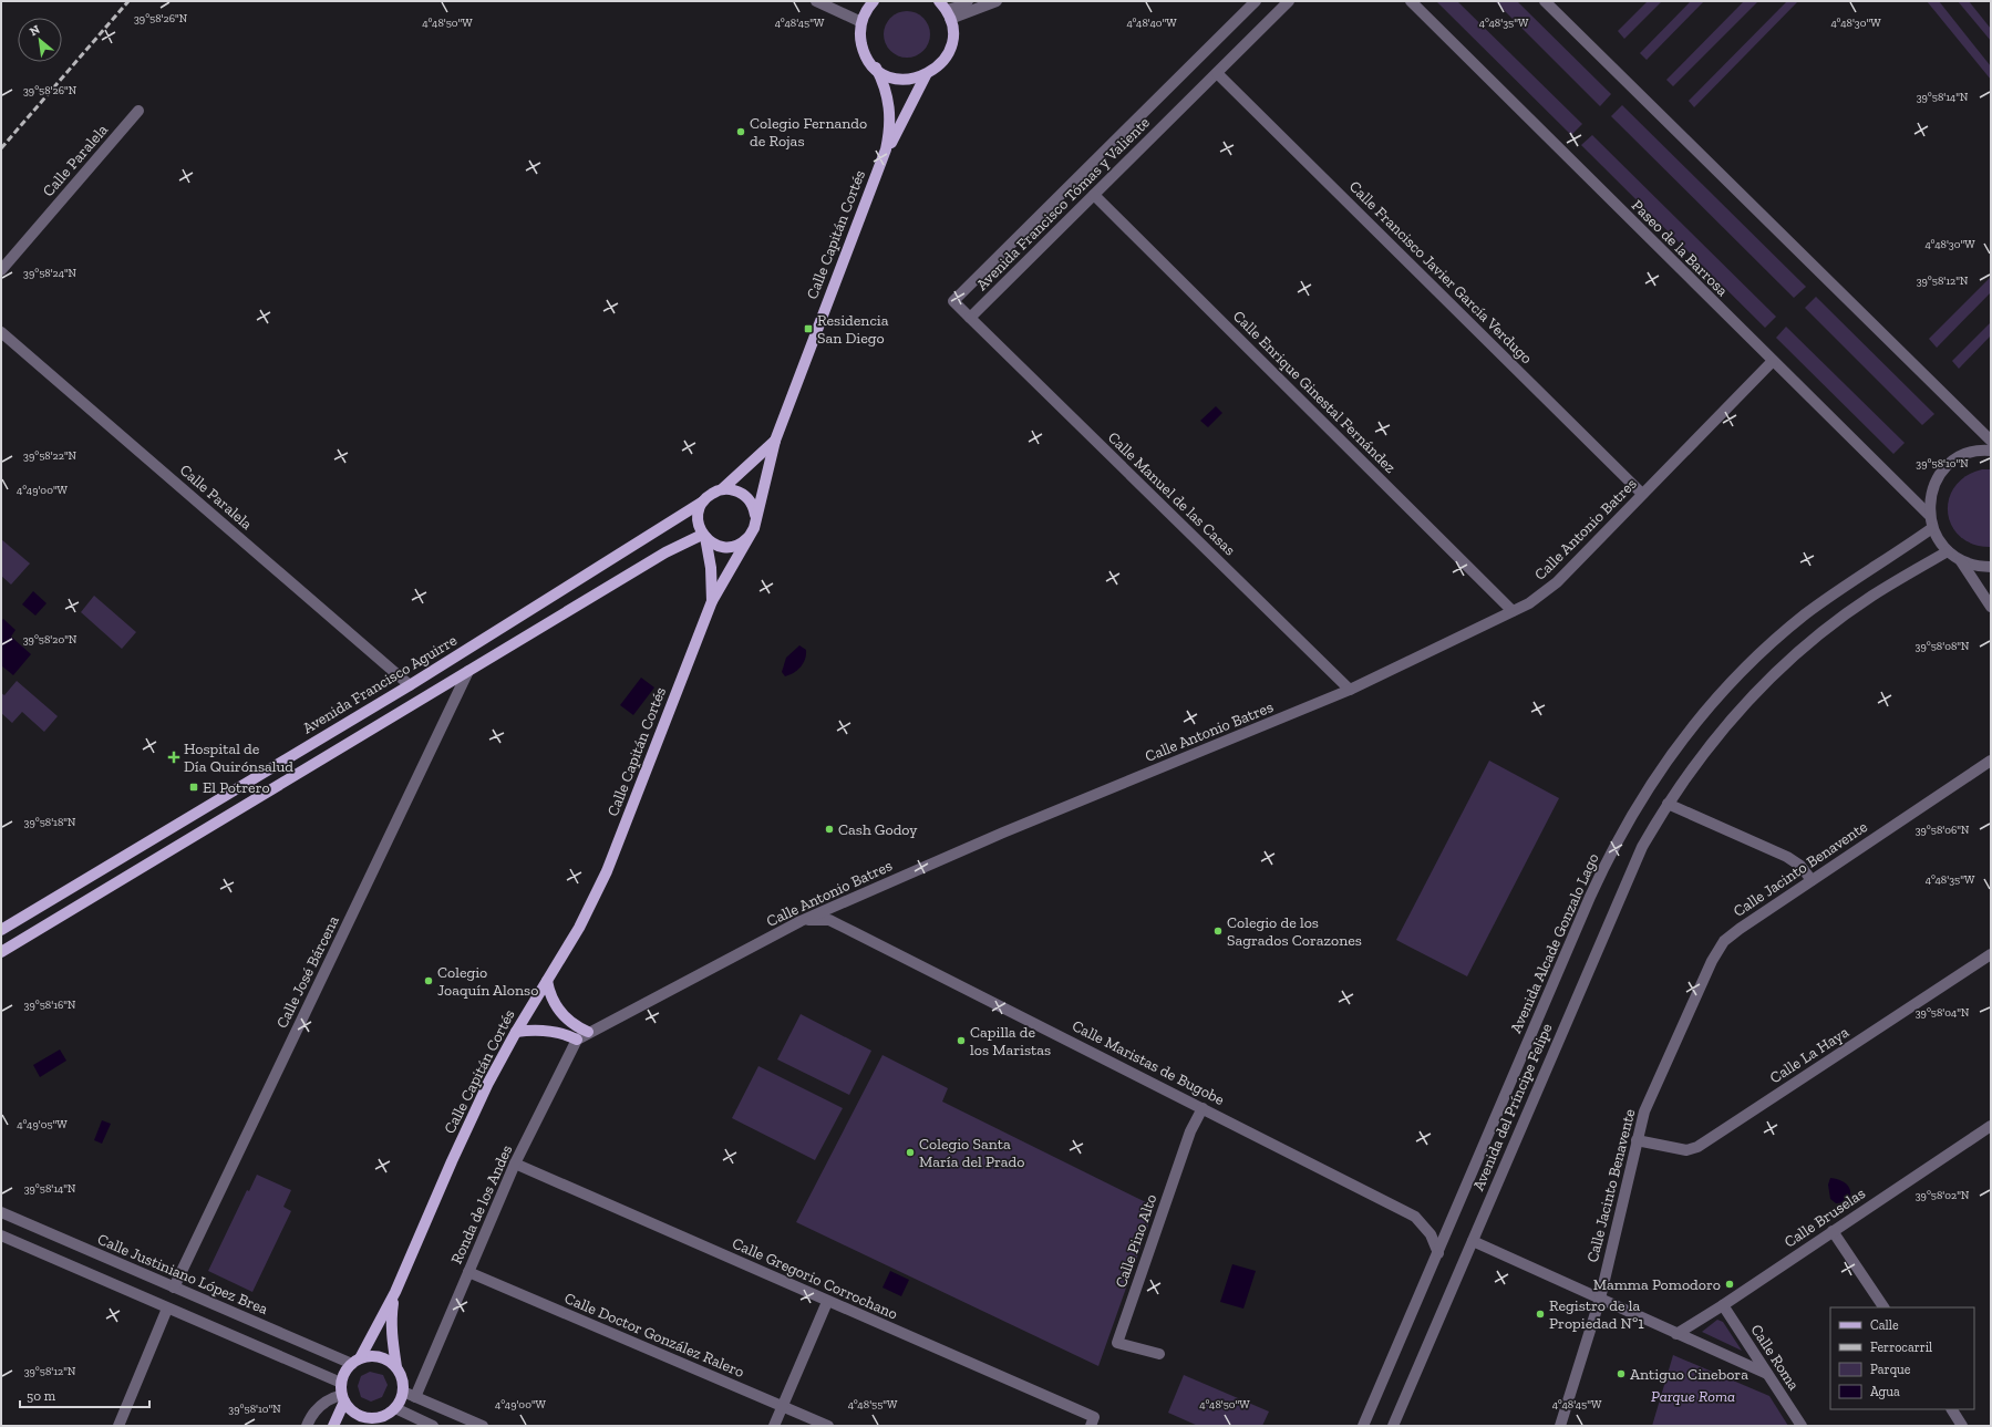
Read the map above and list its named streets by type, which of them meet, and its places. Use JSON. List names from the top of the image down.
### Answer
{
  "streets": {
    "main road": ["Calle Capitán Cortés", "Avenida Francisco Aguirre"],
    "street": [
      "Calle Paralela",
      "Avenida Francisco Tómas y Valiente",
      "Paseo de la Barrosa",
      "Calle Francisco Javier García Verdugo",
      "Calle Enrique Ginestal Fernández",
      "Calle Manuel de las Casas",
      "Calle Antonio Batres",
      "Calle Jacinto Benavente",
      "Avenida Alcade Gonzalo Lago",
      "Calle José Bárcena",
      "Calle La Haya",
      "Calle Maristas de Bugobe",
      "Avenida del Príncipe Felipe",
      "Ronda de los Andes",
      "Calle Bruselas",
      "Calle Pino Alto",
      "Calle Justiniano López Brea",
      "Calle Gregorio Corrochano",
      "Calle Doctor González Ralero",
      "Calle Roma"
    ]
  },
  "crossings": [
    ["Calle Paralela", "Avenida Francisco Aguirre"],
    ["Avenida Francisco Tómas y Valiente", "Calle Francisco Javier García Verdugo"],
    ["Avenida Francisco Tómas y Valiente", "Calle Enrique Ginestal Fernández"],
    ["Avenida Francisco Tómas y Valiente", "Calle Manuel de las Casas"],
    ["Calle Capitán Cortés", "Avenida Francisco Aguirre"],
    ["Calle Capitán Cortés", "Calle Justiniano López Brea"],
    ["Paseo de la Barrosa", "Calle Antonio Batres"],
    ["Calle Francisco Javier García Verdugo", "Calle Antonio Batres"],
    ["Calle Enrique Ginestal Fernández", "Calle Antonio Batres"],
    ["Calle Manuel de las Casas", "Calle Antonio Batres"],
    ["Calle Antonio Batres", "Calle Maristas de Bugobe"],
    ["Calle Antonio Batres", "Ronda de los Andes"],
    ["Calle Jacinto Benavente", "Calle La Haya"],
    ["Avenida Alcade Gonzalo Lago", "Calle Maristas de Bugobe"],
    ["Calle José Bárcena", "Calle Justiniano López Brea"],
    ["Calle Maristas de Bugobe", "Calle Pino Alto"],
    ["Ronda de los Andes", "Calle Gregorio Corrochano"],
    ["Ronda de los Andes", "Calle Doctor González Ralero"],
    ["Calle Bruselas", "Calle Roma"]
  ],
  "parks": ["Parque Roma"],
  "places": {
    "other": [
      "Colegio Fernando de Rojas",
      "Cash Godoy",
      "Colegio de los Sagrados Corazones",
      "Colegio Joaquín Alonso",
      "Capilla de los Maristas",
      "Colegio Santa María del Prado",
      "Mamma Pomodoro",
      "Registro de la Propiedad Nº1",
      "Antiguo Cinebora"
    ],
    "transit": ["Residencia San Diego", "El Potrero"],
    "health": ["Hospital de Día Quirónsalud"]
  },
  "legend": [
    "Calle",
    "Ferrocarril",
    "Parque",
    "Agua"
  ],
  "scale_bar": "50 m",
  "north": "top left",
  "coordinates": [
    "39°58'26\"N",
    "4°48'50\"W",
    "4°48'45\"W",
    "4°48'40\"W",
    "4°48'35\"W",
    "4°48'30\"W",
    "39°58'14\"N",
    "39°58'24\"N",
    "39°58'12\"N",
    "39°58'22\"N",
    "39°58'10\"N",
    "4°49'00\"W",
    "39°58'20\"N",
    "39°58'08\"N",
    "39°58'18\"N",
    "39°58'06\"N",
    "39°58'16\"N",
    "39°58'04\"N",
    "4°49'05\"W",
    "39°58'02\"N",
    "4°48'55\"W"
  ]
}
